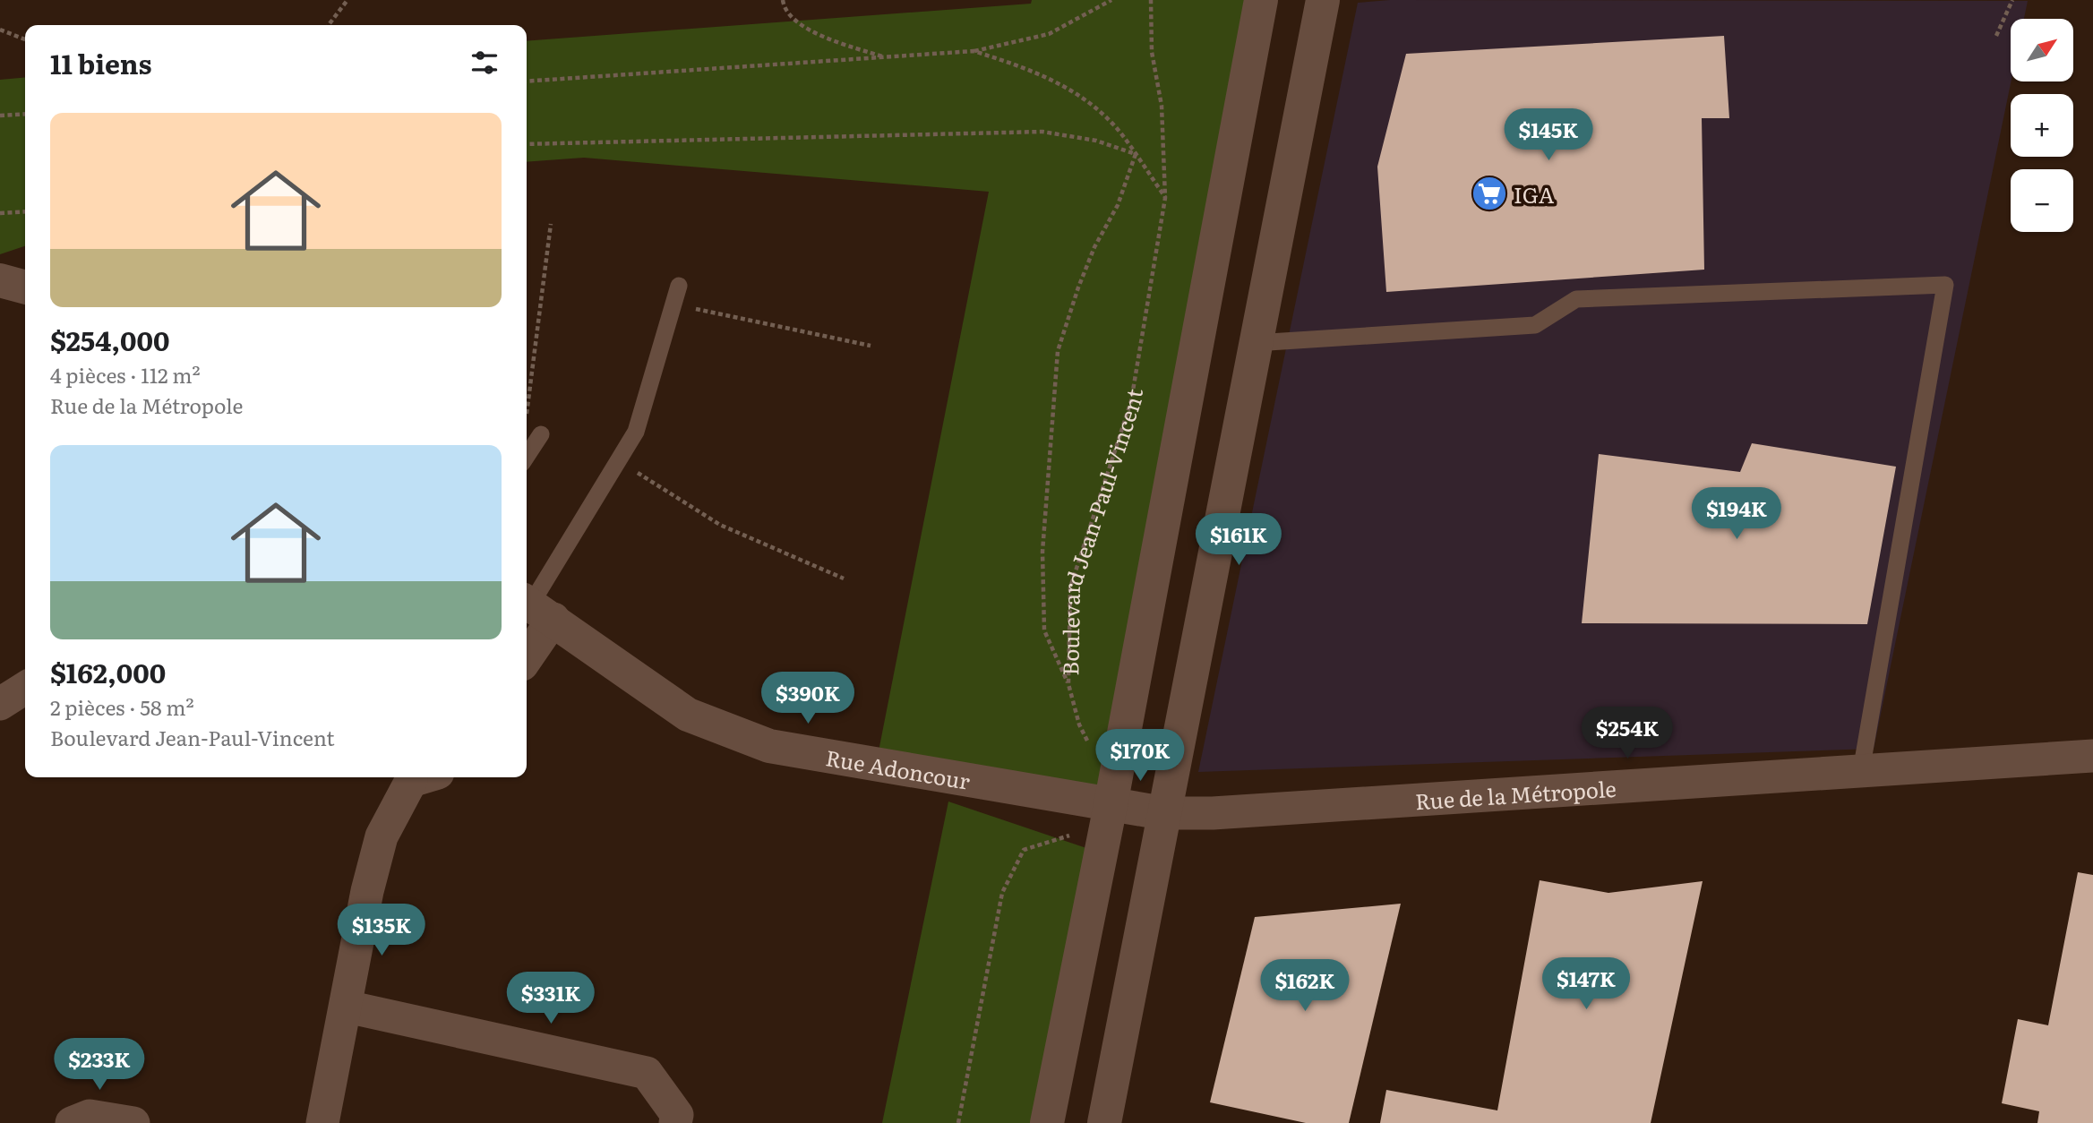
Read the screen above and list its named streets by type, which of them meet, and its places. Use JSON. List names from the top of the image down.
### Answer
{
  "streets": {
    "street": ["Rue Adoncour", "Rue de la Métropole"],
    "path": ["Boulevard Jean-Paul-Vincent"]
  },
  "crossings": [
    ["Rue Adoncour", "Rue de la Métropole"]
  ],
  "places": {
    "supermarket": ["IGA"]
  },
  "north": "top right",
  "page": {
    "map_buttons": ["+", "−"],
    "heading": "11 biens",
    "list": [
      {
        "name": "$254,000",
        "note": "4 pièces · 112 m² · Rue de la Métropole"
      },
      {
        "name": "$162,000",
        "note": "2 pièces · 58 m² · Boulevard Jean-Paul-Vincent"
      }
    ],
    "price": [
      "$145K",
      "$194K",
      "$161K",
      "$390K",
      "$254K",
      "$170K",
      "$135K",
      "$147K",
      "$162K",
      "$331K",
      "$233K"
    ]
  }
}
